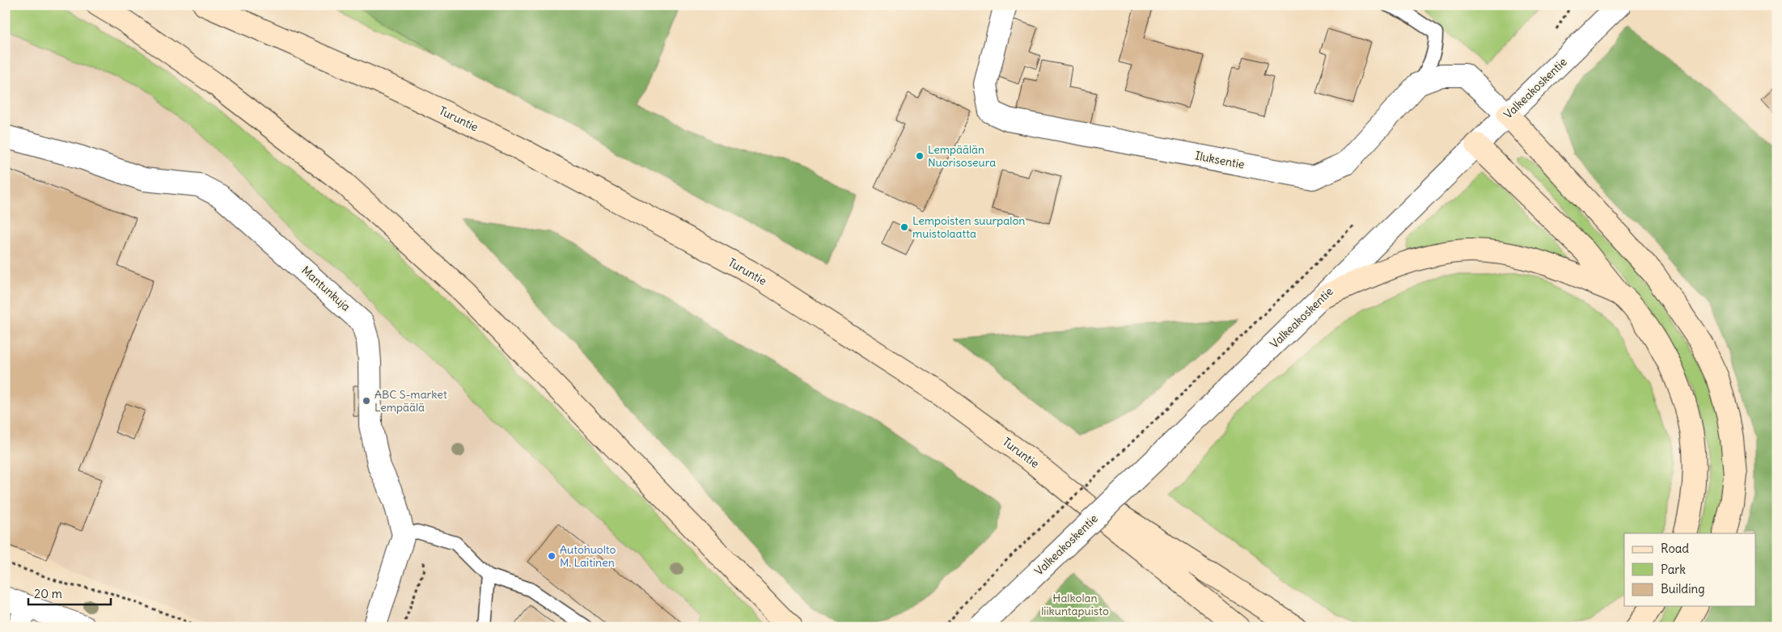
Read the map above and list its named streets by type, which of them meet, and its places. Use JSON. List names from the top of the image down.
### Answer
{
  "streets": {
    "main road": ["Turuntie"],
    "street": ["Valkeakoskentie", "Iluksentie", "Mantunkuja"]
  },
  "crossings": [
    ["Valkeakoskentie", "Iluksentie"]
  ],
  "parks": ["Halkolan liikuntapuisto"],
  "places": [
    "Lempäälän Nuorisoseura",
    "Lempoisten suurpalon muistolaatta",
    "ABC S-market Lempäälä",
    "Autohuolto M. Laitinen"
  ],
  "legend": ["Road", "Park", "Building"],
  "scale_bar": "20 m"
}
